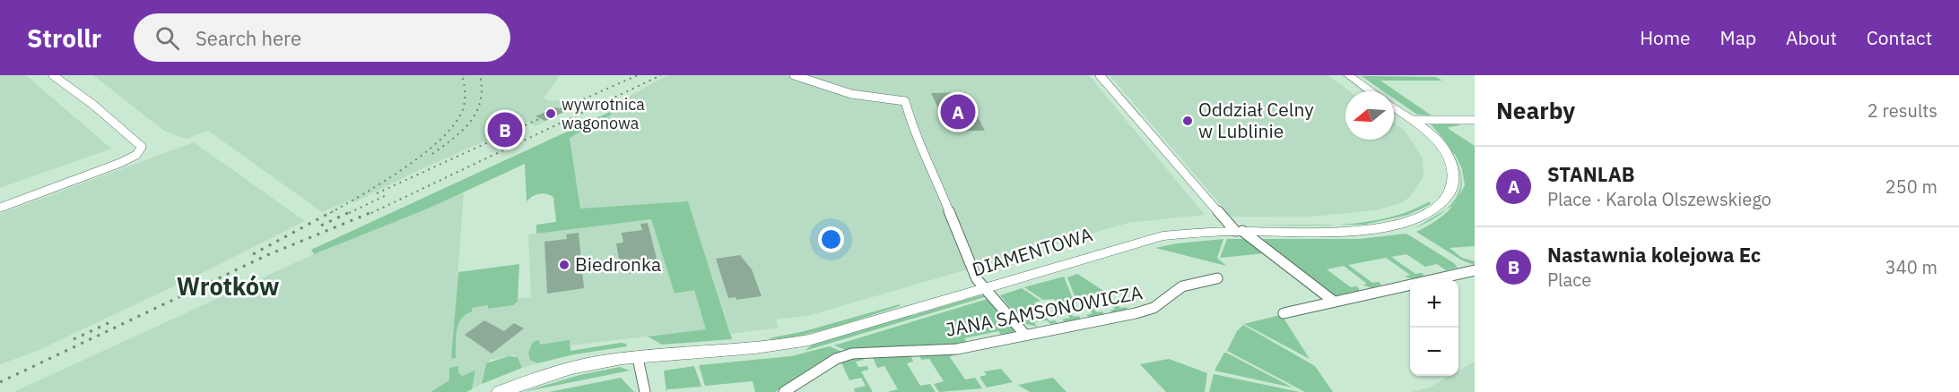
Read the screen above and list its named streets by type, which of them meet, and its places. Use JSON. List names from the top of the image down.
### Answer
{
  "streets": {
    "street": ["DIAMENTOWA", "JANA SAMSONOWICZA"]
  },
  "districts": ["Wrotków"],
  "places": ["wywrotnica wagonowa", "Oddział Celny w Lublinie", "Biedronka"],
  "north": "left",
  "page": {
    "header": "Strollr",
    "search": "Search here",
    "nav": [
      "Home",
      "Map",
      "About",
      "Contact"
    ],
    "heading": ["Nearby", "2 results"],
    "pins": ["A", "B"],
    "list": [
      {
        "mark": "A",
        "name": "STANLAB",
        "note": "Place · Karola Olszewskiego",
        "value": "250 m"
      },
      {
        "mark": "B",
        "name": "Nastawnia kolejowa Ec",
        "note": "Place",
        "value": "340 m"
      }
    ],
    "map_buttons": ["+", "−"]
  }
}
